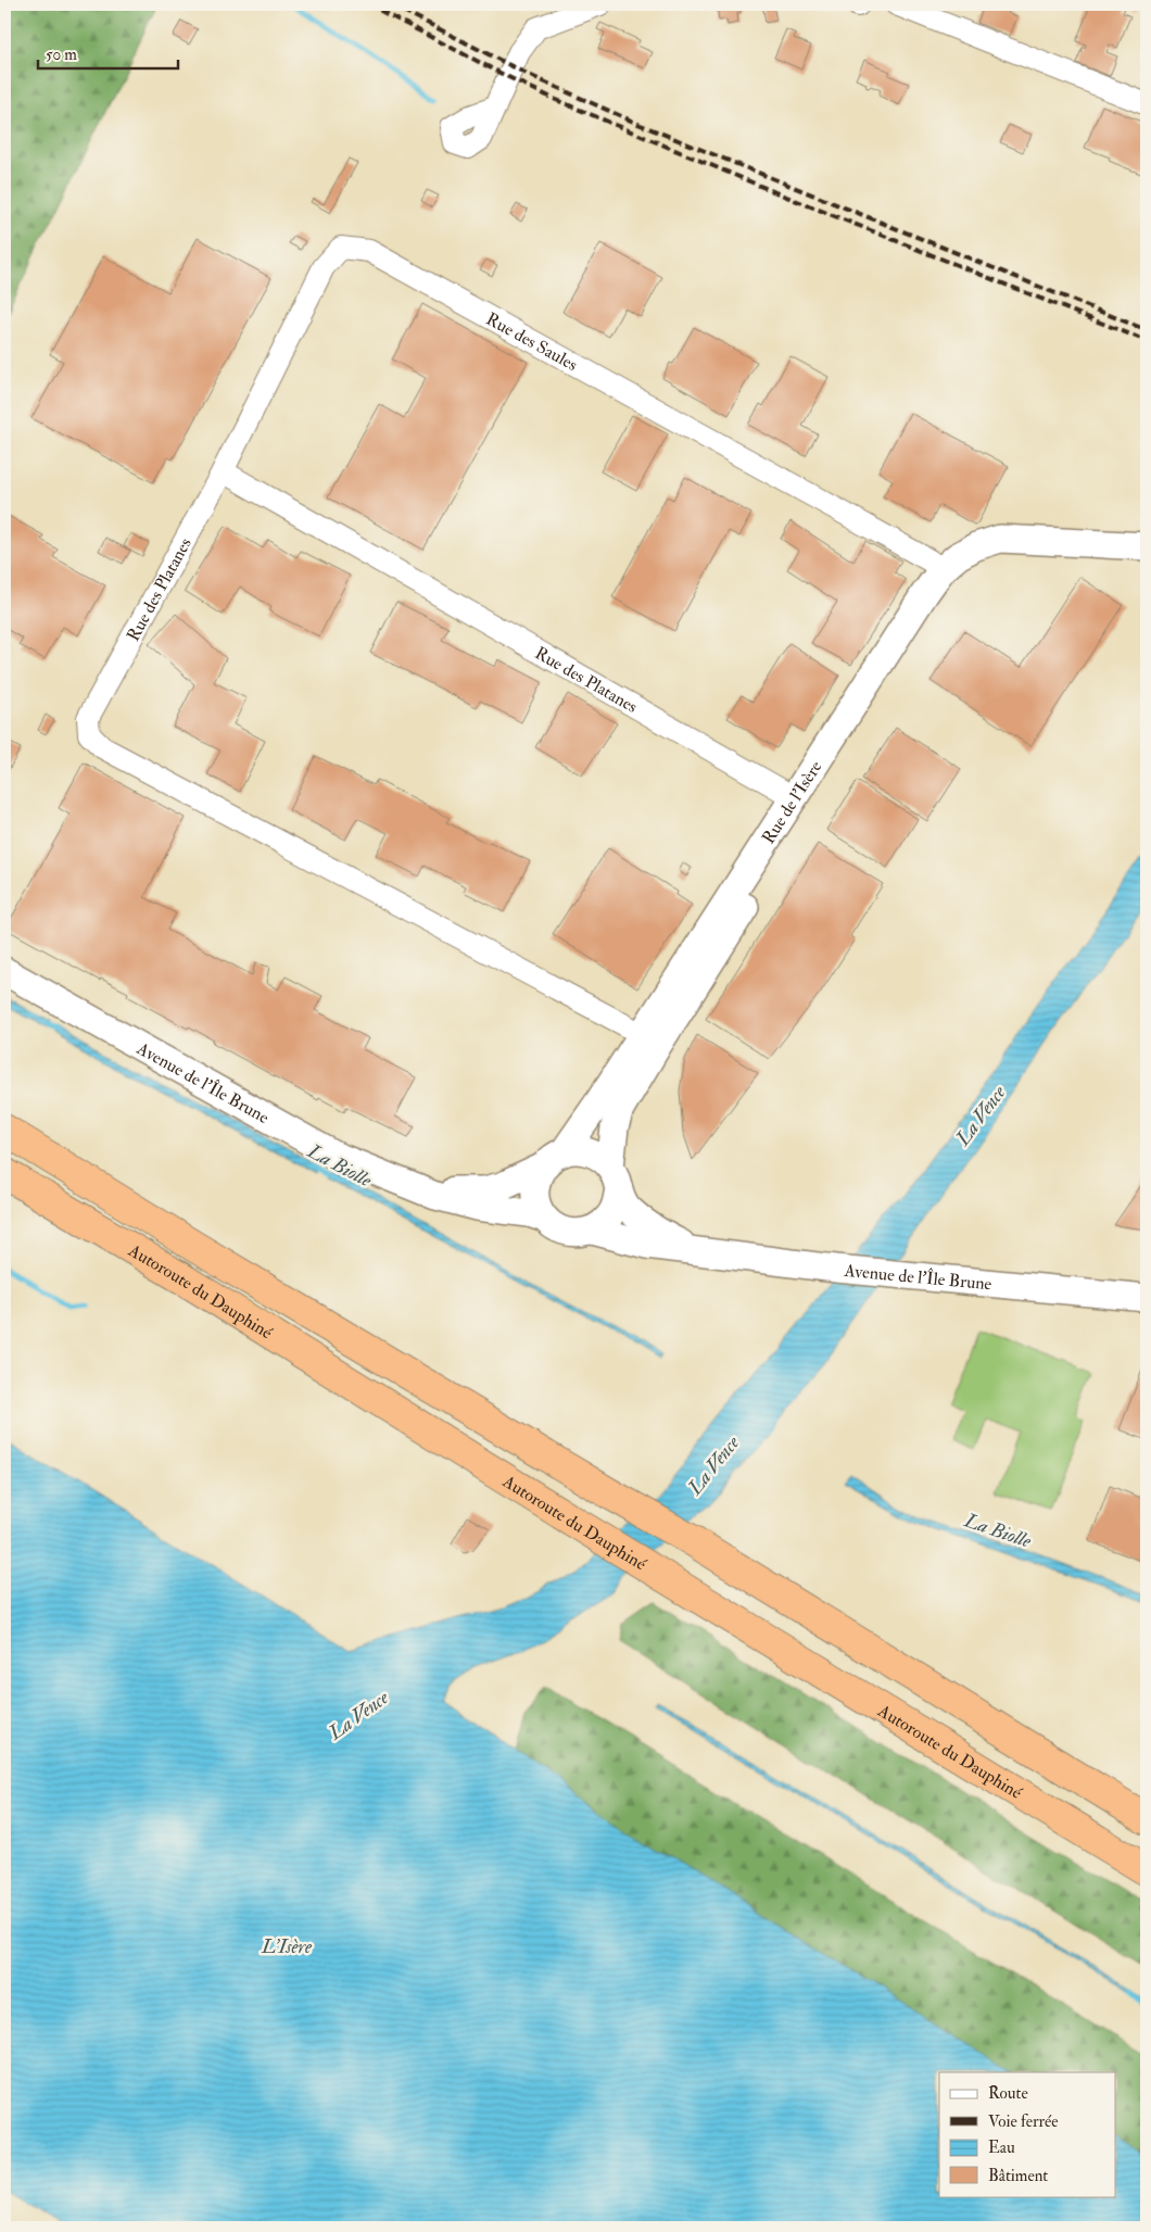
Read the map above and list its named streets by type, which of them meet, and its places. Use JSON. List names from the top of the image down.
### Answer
{
  "streets": {
    "highway": ["Autoroute du Dauphiné"],
    "street": [
      "Rue des Saules",
      "Rue des Platanes",
      "Rue de l'Isère",
      "Avenue de l'Île Brune"
    ]
  },
  "crossings": [
    ["Rue des Saules", "Rue des Platanes"],
    ["Rue des Saules", "Rue de l'Isère"],
    ["Rue des Platanes", "Rue de l'Isère"],
    ["Rue de l'Isère", "Avenue de l'Île Brune"]
  ],
  "water": ["La Vence", "La Biolle", "L'Isère"],
  "legend": [
    "Route",
    "Voie ferrée",
    "Eau",
    "Bâtiment"
  ],
  "scale_bar": "50 m"
}
